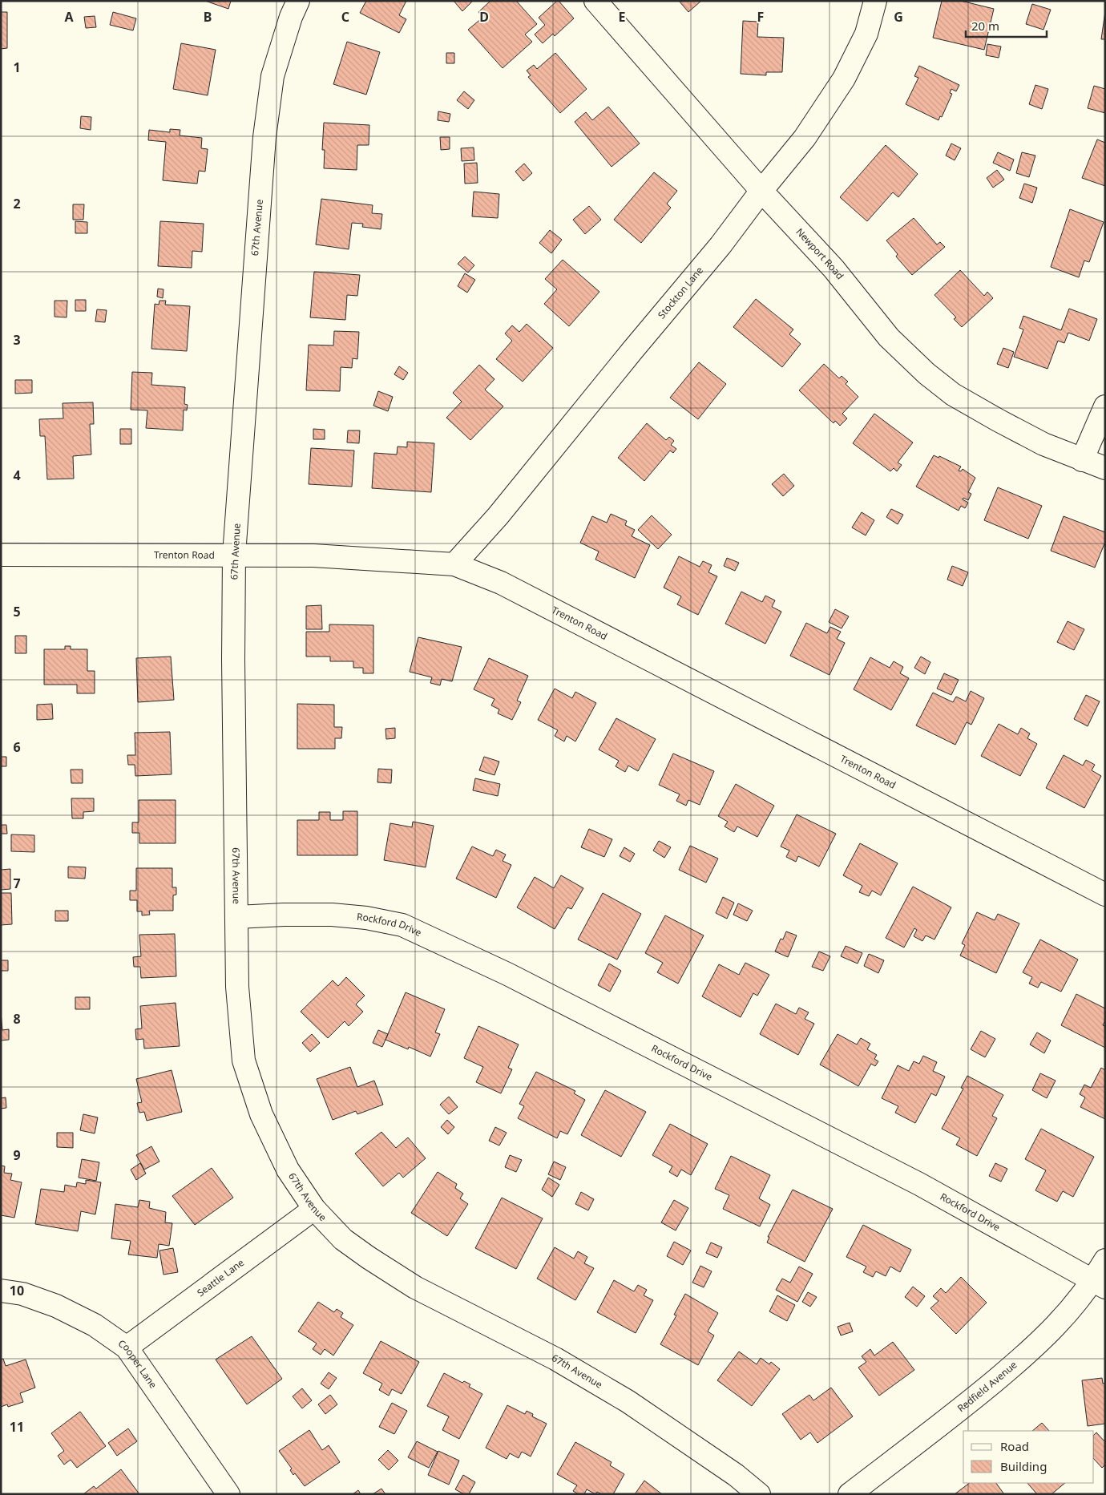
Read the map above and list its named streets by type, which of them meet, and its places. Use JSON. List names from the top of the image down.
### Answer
{
  "streets": {
    "street": [
      "67th Avenue",
      "Newport Road",
      "Stockton Lane",
      "Trenton Road",
      "Rockford Drive",
      "Seattle Lane",
      "Cooper Lane",
      "Redfield Avenue"
    ]
  },
  "crossings": [
    ["67th Avenue", "Trenton Road"],
    ["67th Avenue", "Rockford Drive"],
    ["67th Avenue", "Seattle Lane"],
    ["Newport Road", "Stockton Lane"],
    ["Stockton Lane", "Trenton Road"],
    ["Rockford Drive", "Redfield Avenue"],
    ["Seattle Lane", "Cooper Lane"]
  ],
  "legend": ["Road", "Building"],
  "scale_bar": "20 m",
  "grid": {
    "columns": [
      "A",
      "B",
      "C",
      "D",
      "E",
      "F",
      "G"
    ],
    "rows": [
      "1",
      "2",
      "3",
      "4",
      "5",
      "6",
      "7",
      "8",
      "9",
      "10",
      "11"
    ]
  }
}
